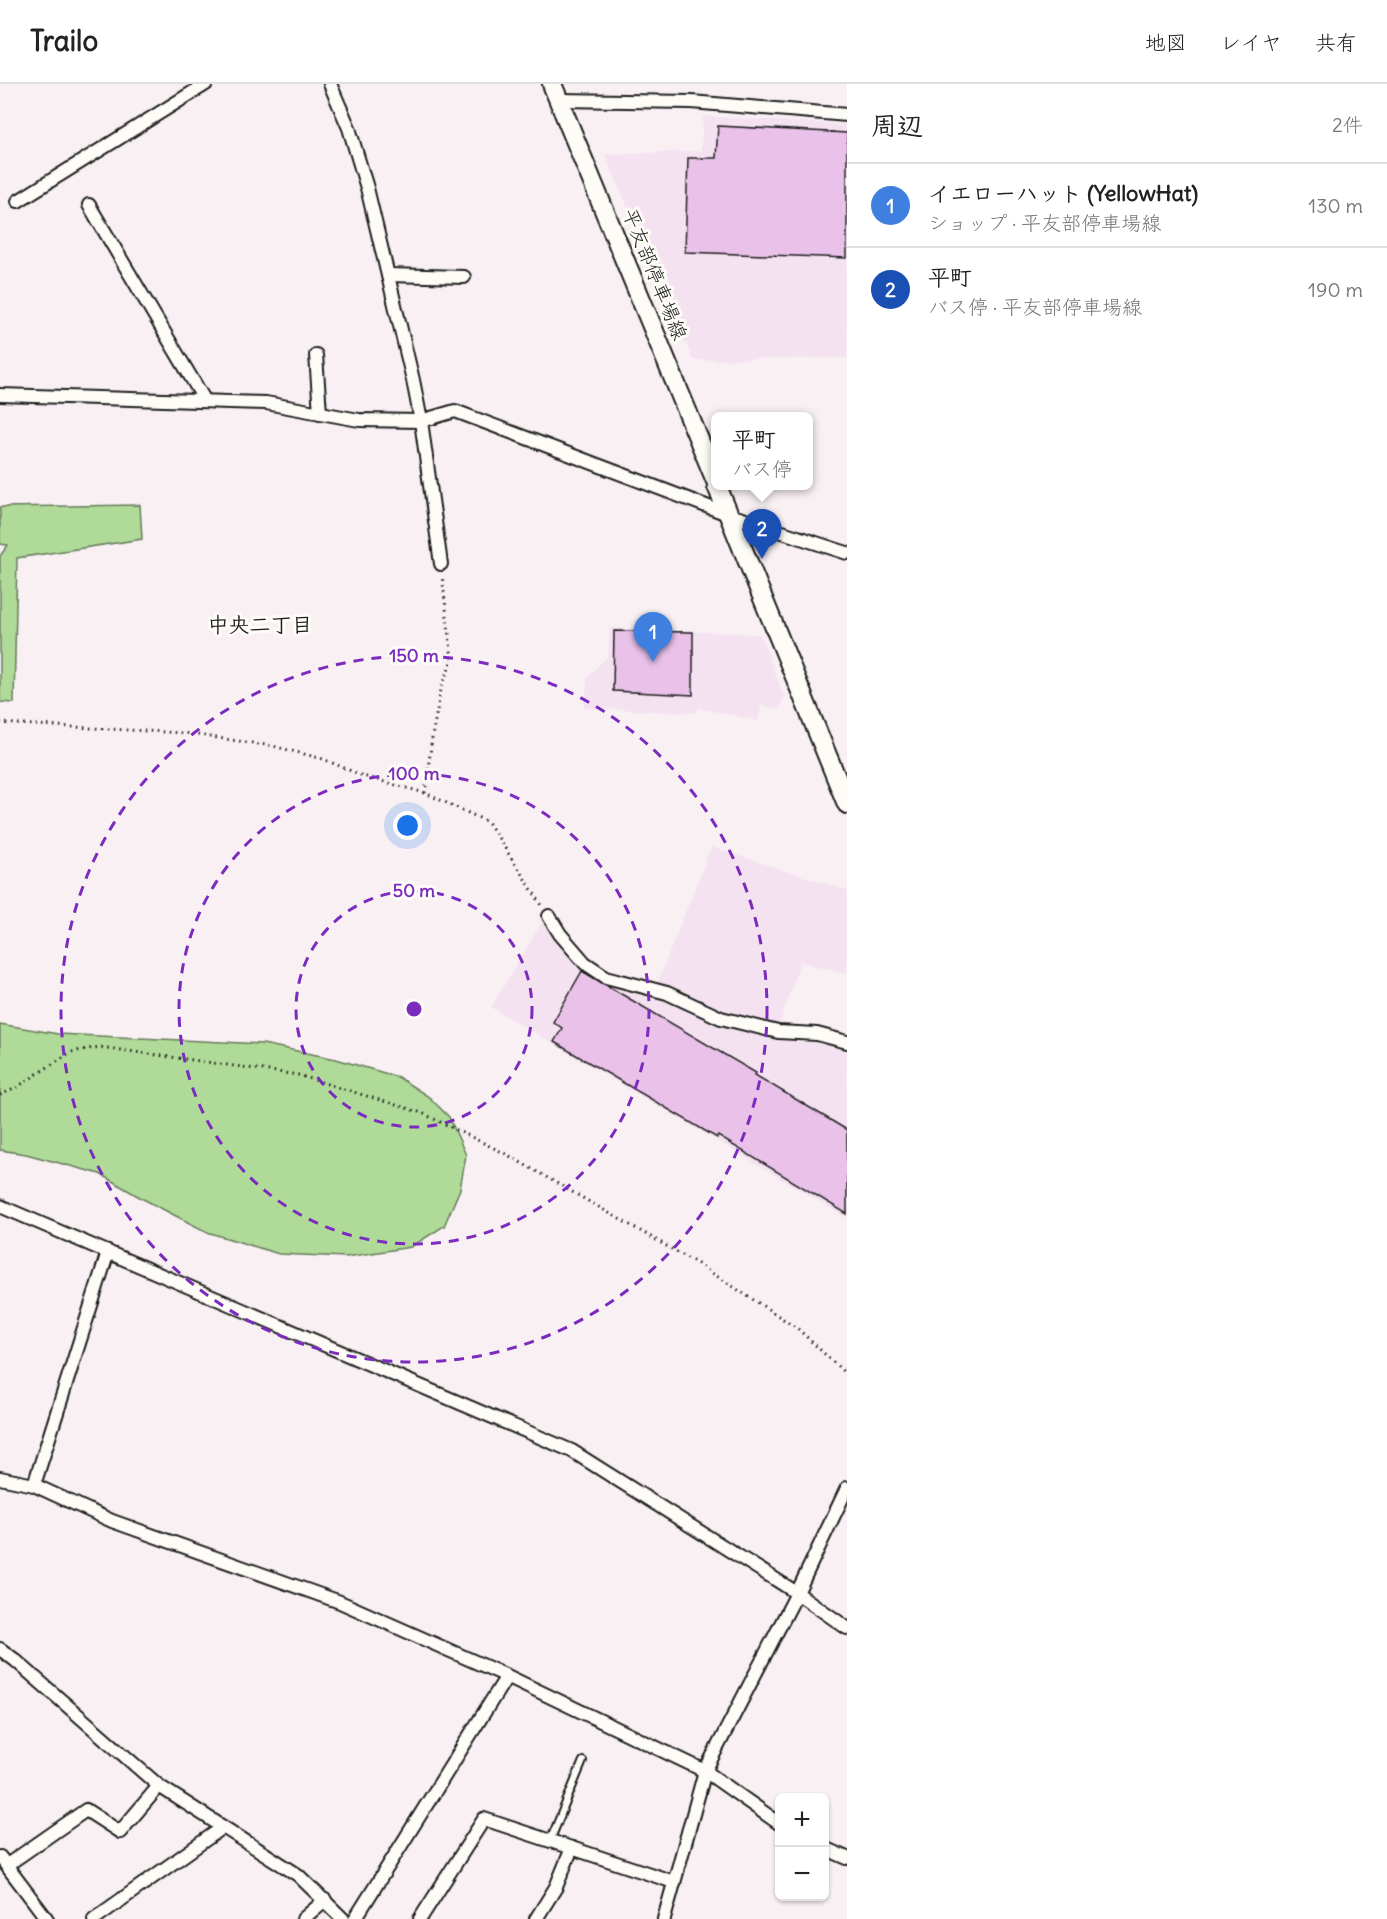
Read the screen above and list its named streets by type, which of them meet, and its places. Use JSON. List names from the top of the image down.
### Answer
{
  "streets": {
    "main road": ["平友部停車場線"]
  },
  "districts": ["中央二丁目"],
  "page": {
    "header": "Trailo",
    "nav": ["地図", "レイヤ", "共有"],
    "heading": ["周辺", "2件"],
    "list": [
      {
        "mark": "1",
        "name": "イエローハット (YellowHat)",
        "note": "ショップ · 平友部停車場線",
        "value": "130 m"
      },
      {
        "mark": "2",
        "name": "平町",
        "note": "バス停 · 平友部停車場線",
        "value": "190 m"
      }
    ],
    "popup": ["平町", "バス停"],
    "pins": ["2", "1"],
    "map_buttons": ["+", "−"]
  },
  "rings": ["150 m", "100 m", "50 m"]
}
